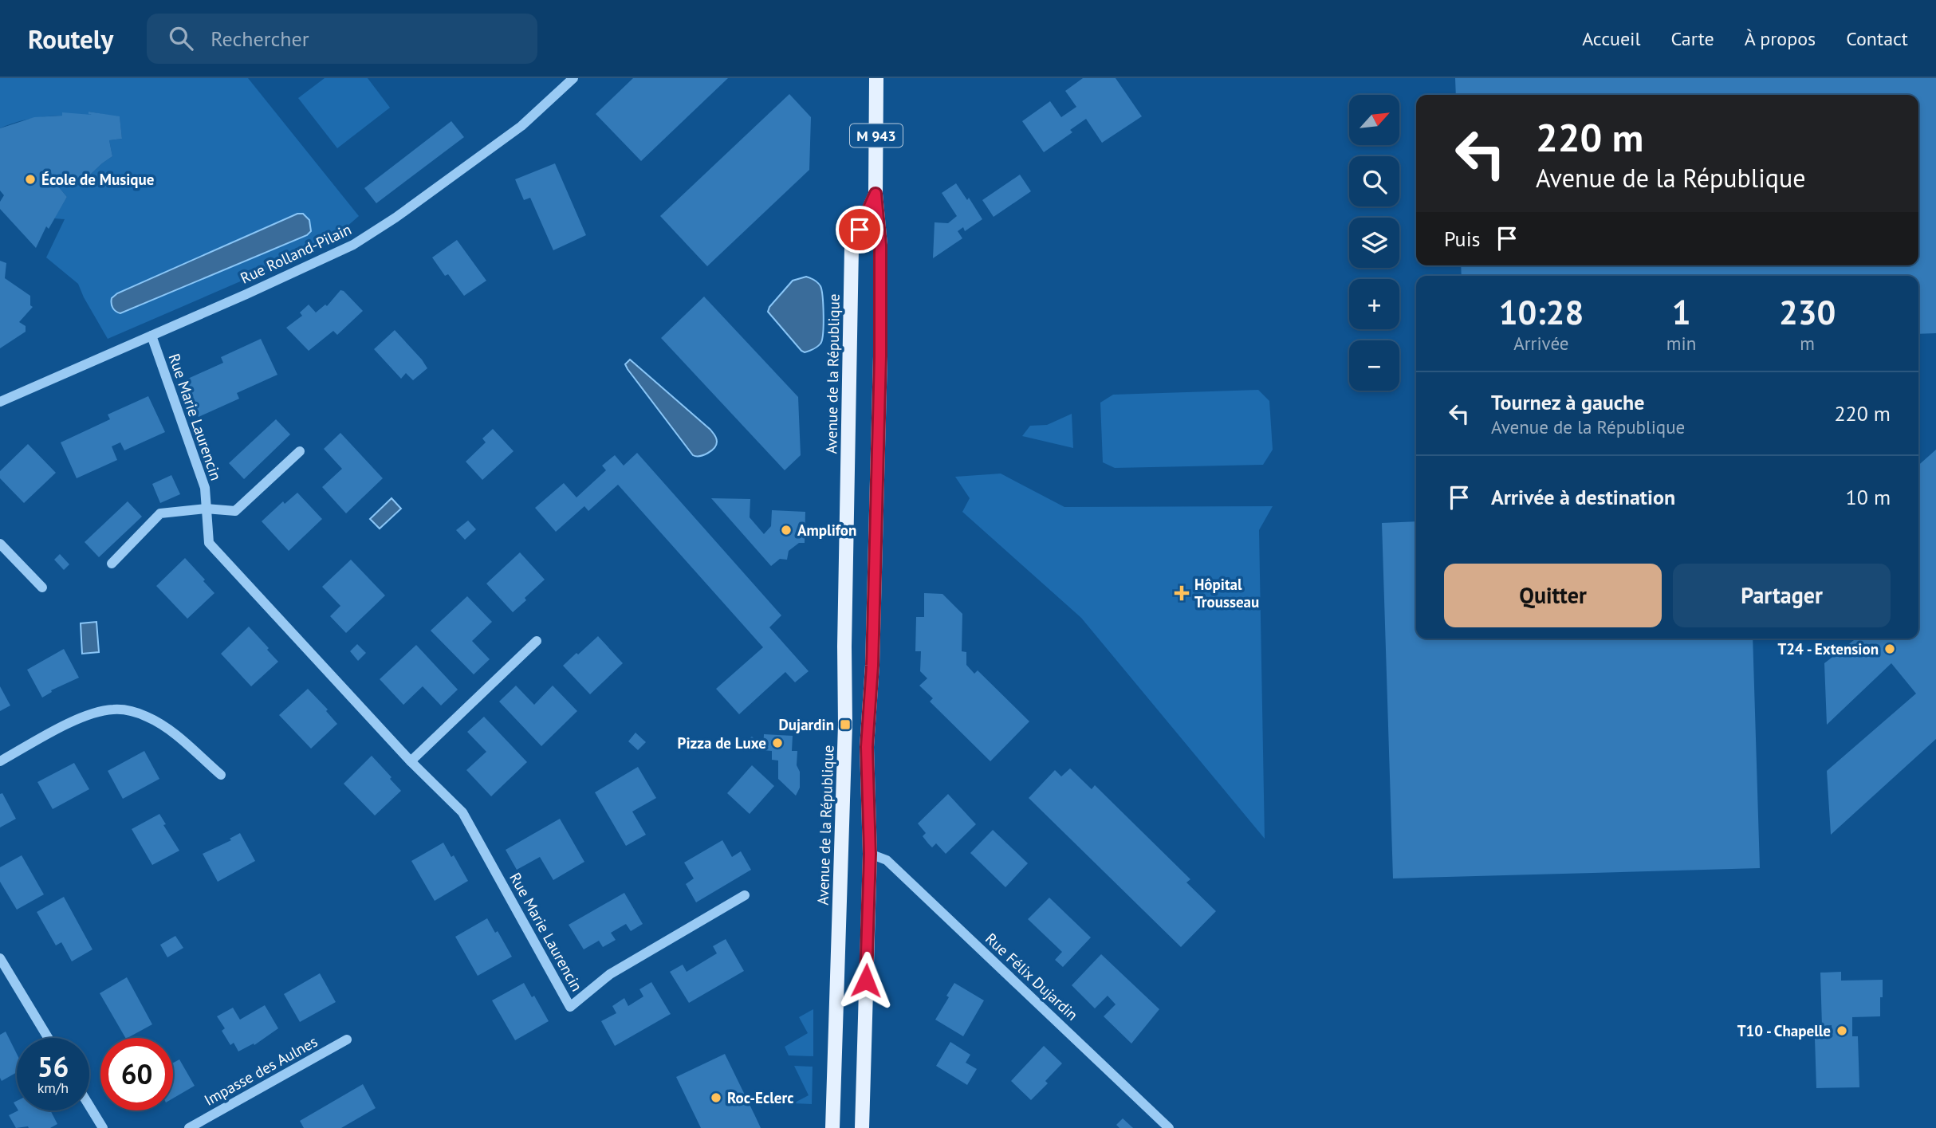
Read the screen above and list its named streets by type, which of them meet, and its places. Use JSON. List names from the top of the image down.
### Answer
{
  "streets": {
    "main road": ["M 943", "Avenue de la République"],
    "street": [
      "Rue Rolland-Pilain",
      "Rue Marie Laurencin",
      "Rue Félix Dujardin",
      "Impasse des Aulnes"
    ]
  },
  "crossings": [
    ["Rue Rolland-Pilain", "Rue Marie Laurencin"],
    ["Avenue de la République", "Rue Félix Dujardin"]
  ],
  "places": {
    "other": [
      "École de Musique",
      "Amplifon",
      "T24 - Extension",
      "Pizza de Luxe",
      "T10 - Chapelle",
      "Roc-Eclerc"
    ],
    "health": ["Hôpital Trousseau"],
    "transit": ["Dujardin"]
  },
  "north": "top right",
  "page": {
    "header": "Routely",
    "search": "Rechercher",
    "nav": [
      "Accueil",
      "Carte",
      "À propos",
      "Contact"
    ],
    "map_buttons": ["+", "−"],
    "turn": ["220 m", "Avenue de la République"],
    "then": "Puis",
    "eta": [
      "10:28",
      "Arrivée",
      "1",
      "min",
      "230",
      "m"
    ],
    "list": [
      {
        "name": "Tournez à gauche",
        "note": "Avenue de la République",
        "value": "220 m"
      },
      {
        "name": "Arrivée à destination",
        "value": "10 m"
      }
    ],
    "buttons": ["Quitter", "Partager"],
    "speed": "56 km/h",
    "limit": "60"
  }
}
